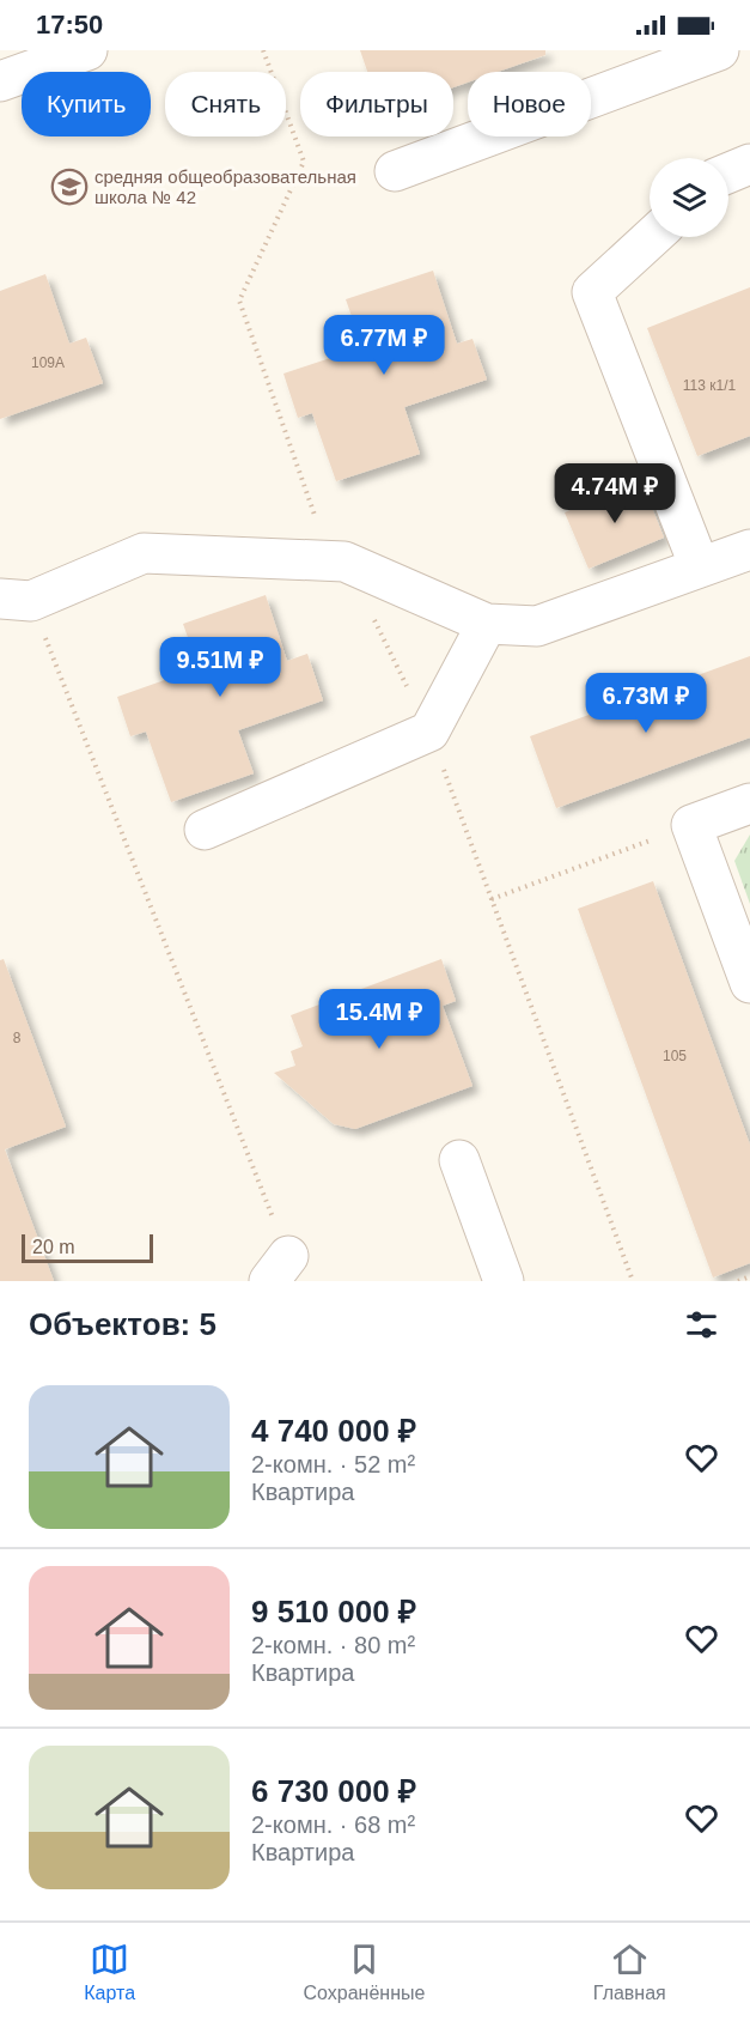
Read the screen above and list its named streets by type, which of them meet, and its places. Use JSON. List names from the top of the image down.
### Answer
{
  "places": {
    "school or university": ["средняя общеобразовательная школа № 42"]
  },
  "house_numbers": [
    "109А",
    "113 к1/1",
    "8",
    "105"
  ],
  "scale_bar": "20 m",
  "page": {
    "status": "17:50",
    "chip": [
      "Купить",
      "Снять",
      "Фильтры",
      "Новое"
    ],
    "price": [
      "6.77M ₽",
      "4.74M ₽",
      "9.51M ₽",
      "6.73M ₽",
      "15.4M ₽"
    ],
    "scale": "20 m",
    "heading": "Объектов: 5",
    "list": [
      {
        "name": "4 740 000 ₽",
        "note": "2-комн. · 52 m² · Квартира"
      },
      {
        "name": "9 510 000 ₽",
        "note": "2-комн. · 80 m² · Квартира"
      },
      {
        "name": "6 730 000 ₽",
        "note": "2-комн. · 68 m² · Квартира"
      }
    ],
    "tabs": ["Карта", "Сохранённые", "Главная"]
  }
}
